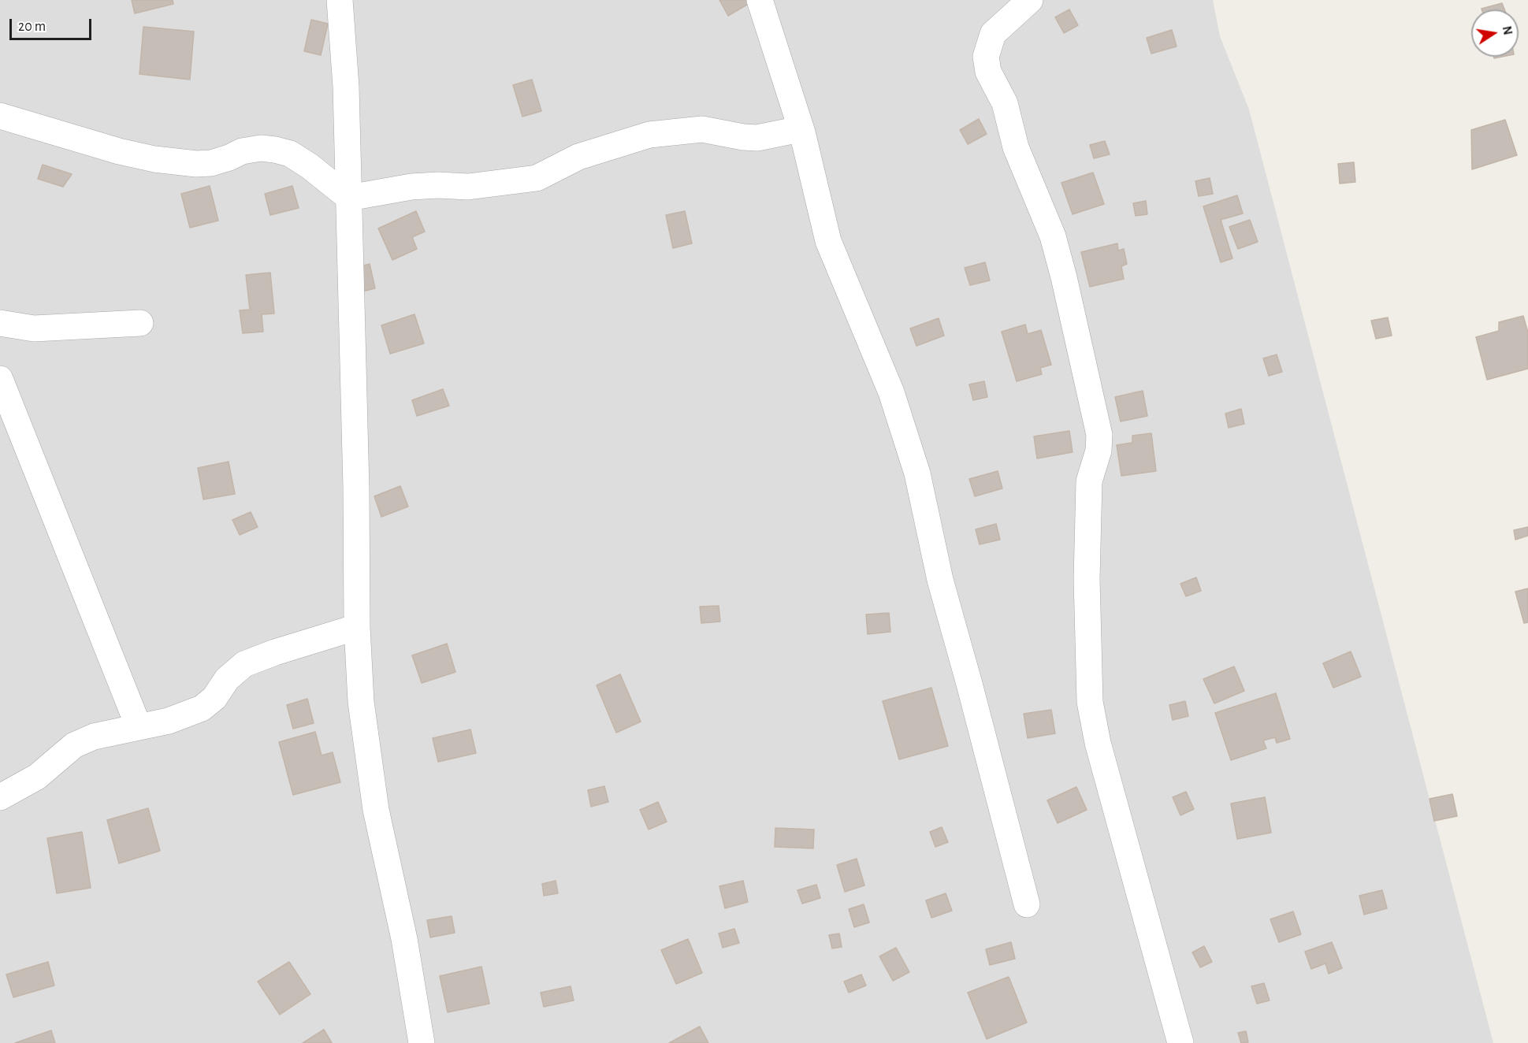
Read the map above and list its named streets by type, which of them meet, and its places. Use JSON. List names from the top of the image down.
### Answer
{
  "scale_bar": "20 m",
  "north": "right"
}
